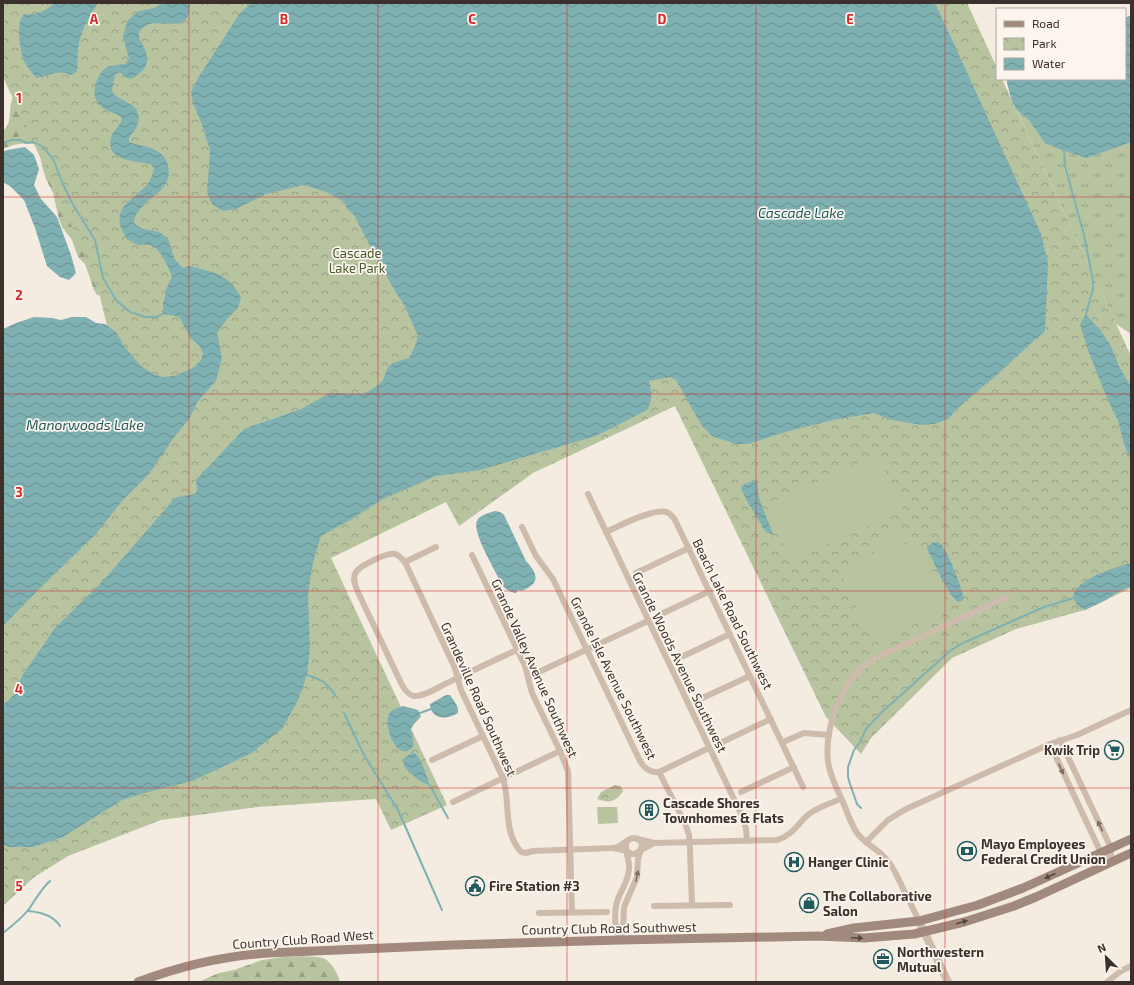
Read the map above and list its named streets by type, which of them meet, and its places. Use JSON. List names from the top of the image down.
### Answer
{
  "streets": {
    "main road": ["Country Club Road Southwest", "Country Club Road West"],
    "street": [
      "Beach Lake Road Southwest",
      "Grande Woods Avenue Southwest",
      "Grande Valley Avenue Southwest",
      "Grande Isle Avenue Southwest",
      "Grandeville Road Southwest"
    ]
  },
  "crossings": [
    ["Beach Lake Road Southwest", "Grande Woods Avenue Southwest"],
    ["Grande Woods Avenue Southwest", "Grandeville Road Southwest"],
    ["Grande Valley Avenue Southwest", "Grandeville Road Southwest"],
    ["Grande Isle Avenue Southwest", "Grandeville Road Southwest"],
    ["Country Club Road Southwest", "Country Club Road West"]
  ],
  "water": ["Cascade Lake", "Manorwoods Lake"],
  "parks": ["Cascade Lake Park"],
  "places": {
    "supermarket": ["Kwik Trip"],
    "building": ["Cascade Shores Townhomes & Flats"],
    "bank": ["Mayo Employees Federal Credit Union"],
    "hospital": ["Hanger Clinic"],
    "public building": ["Fire Station #3"],
    "shop": ["The Collaborative Salon"],
    "office": ["Northwestern Mutual"]
  },
  "legend": ["Road", "Park", "Water"],
  "north": "top left",
  "grid": {
    "columns": [
      "A",
      "B",
      "C",
      "D",
      "E"
    ],
    "rows": [
      "1",
      "2",
      "3",
      "4",
      "5"
    ]
  }
}
